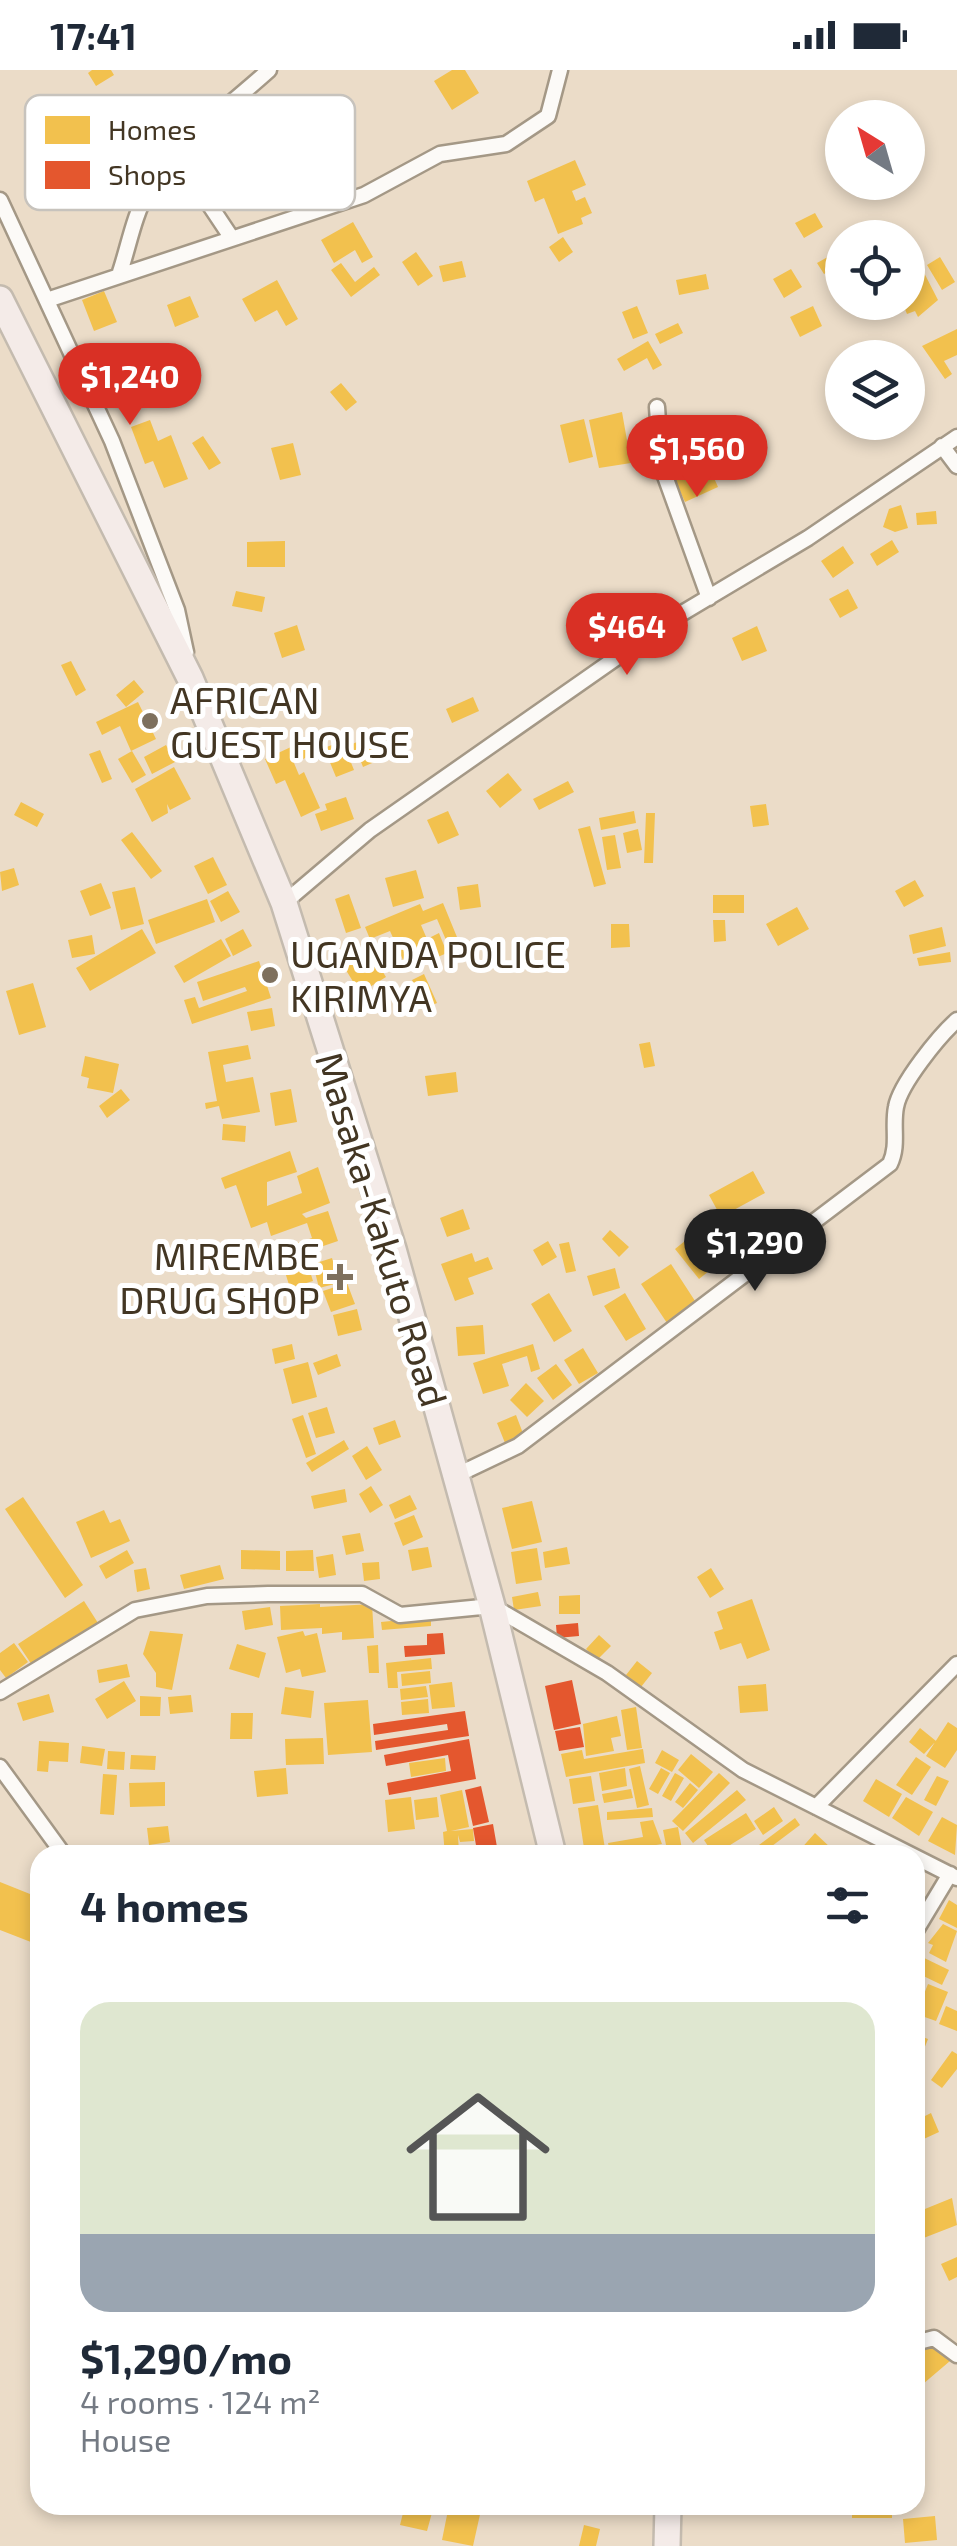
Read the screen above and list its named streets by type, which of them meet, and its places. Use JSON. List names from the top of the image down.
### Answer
{
  "streets": {
    "highway": ["Masaka-Kakuto Road"]
  },
  "places": {
    "other": ["AFRICAN GUEST HOUSE", "UGANDA POLICE KIRIMYA"],
    "health": ["MIREMBE DRUG SHOP"]
  },
  "legend": ["Homes", "Shops"],
  "north": "top left",
  "page": {
    "status": "17:41",
    "price": [
      "$1,240",
      "$1,560",
      "$464",
      "$1,290"
    ],
    "heading": "4 homes",
    "list": [
      {
        "name": "$1,290/mo",
        "note": "4 rooms · 124 m² · House"
      }
    ]
  }
}
